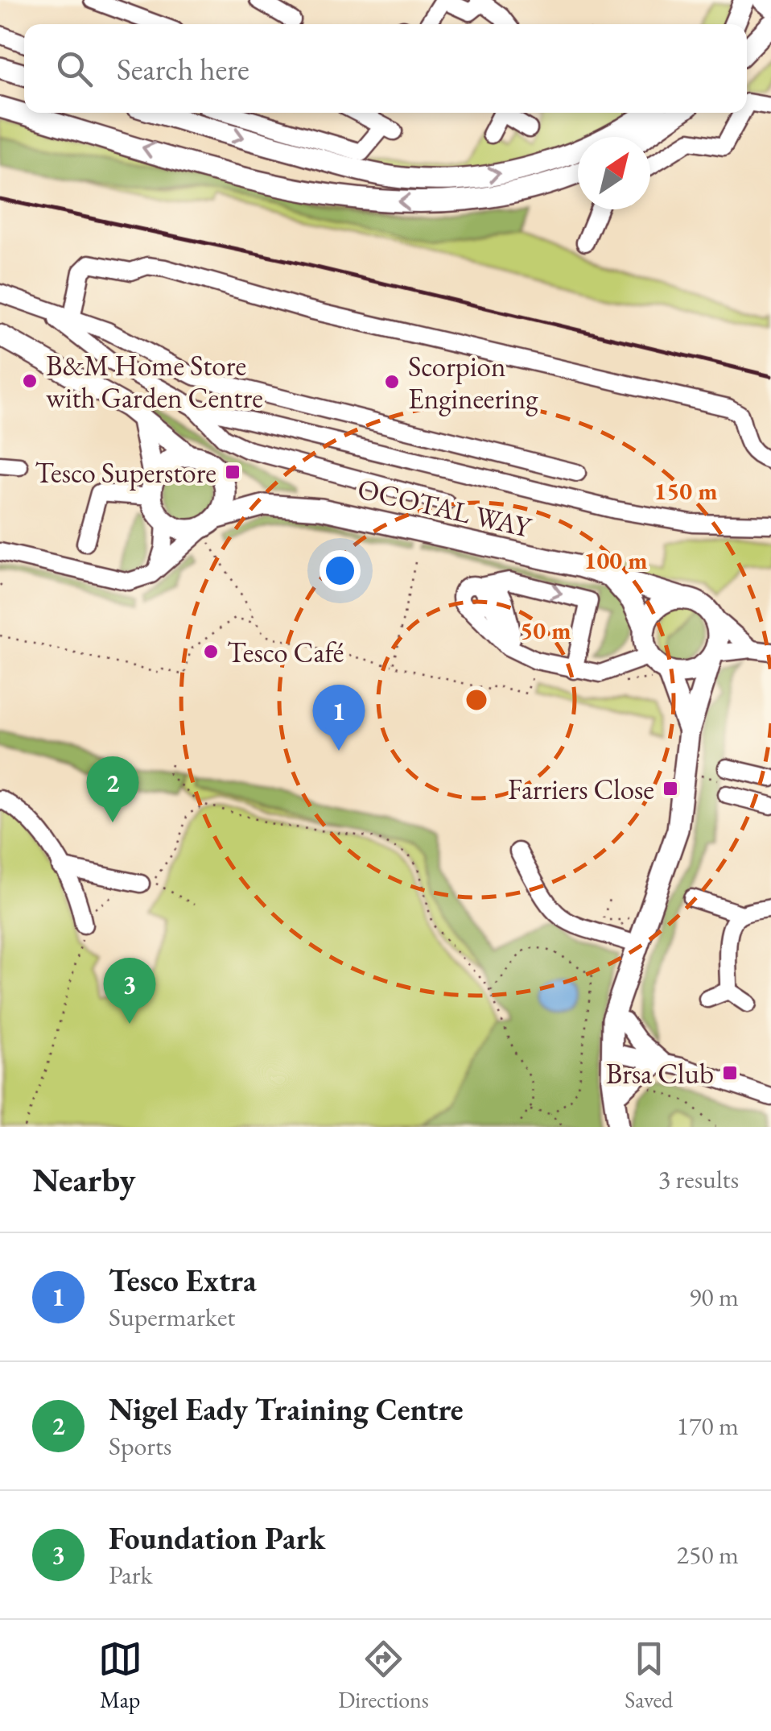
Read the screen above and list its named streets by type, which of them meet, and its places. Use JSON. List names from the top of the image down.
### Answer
{
  "streets": {
    "main road": ["OCOTAL WAY"]
  },
  "places": {
    "other": ["B&M Home Store with Garden Centre", "Scorpion Engineering", "Tesco Café"],
    "transit": ["Tesco Superstore", "Farriers Close", "Brsa Club"]
  },
  "north": "top right",
  "page": {
    "search": "Search here",
    "pins": ["1", "2", "3"],
    "heading": ["Nearby", "3 results"],
    "list": [
      {
        "mark": "1",
        "name": "Tesco Extra",
        "note": "Supermarket",
        "value": "90 m"
      },
      {
        "mark": "2",
        "name": "Nigel Eady Training Centre",
        "note": "Sports",
        "value": "170 m"
      },
      {
        "mark": "3",
        "name": "Foundation Park",
        "note": "Park",
        "value": "250 m"
      }
    ],
    "nav": ["Map", "Directions", "Saved"]
  },
  "rings": ["150 m", "100 m", "50 m"]
}
